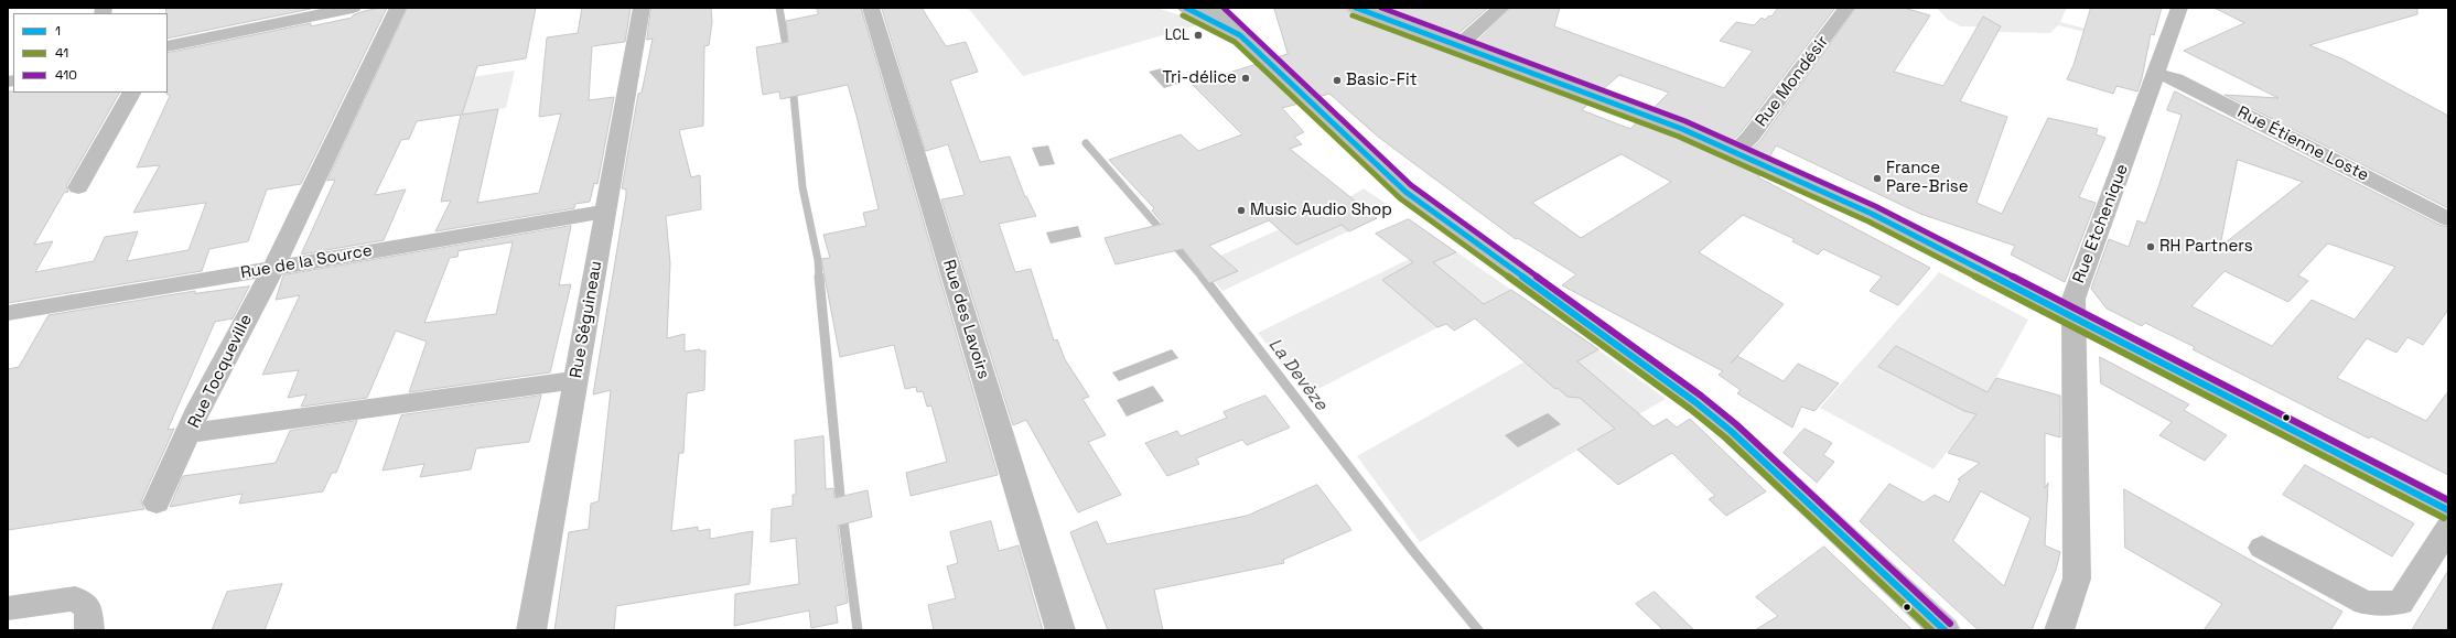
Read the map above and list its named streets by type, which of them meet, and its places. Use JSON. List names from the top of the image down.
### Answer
{
  "streets": {
    "street": [
      "Rue Mondésir",
      "Rue Étienne Loste",
      "Rue Etchenique",
      "Rue de la Source",
      "Rue Séguineau",
      "Rue des Lavoirs",
      "Rue Tocqueville"
    ]
  },
  "crossings": [
    ["Rue Étienne Loste", "Rue Etchenique"],
    ["Rue de la Source", "Rue Séguineau"],
    ["Rue de la Source", "Rue Tocqueville"],
    ["Rue Séguineau", "Rue Tocqueville"]
  ],
  "water": ["La Devèze"],
  "places": [
    "LCL",
    "Tri-délice",
    "Basic-Fit",
    "France Pare-Brise",
    "Music Audio Shop",
    "RH Partners"
  ],
  "lines": ["transit line 1", "transit line 410", "transit line 41"],
  "legend": ["1", "41", "410"]
}
